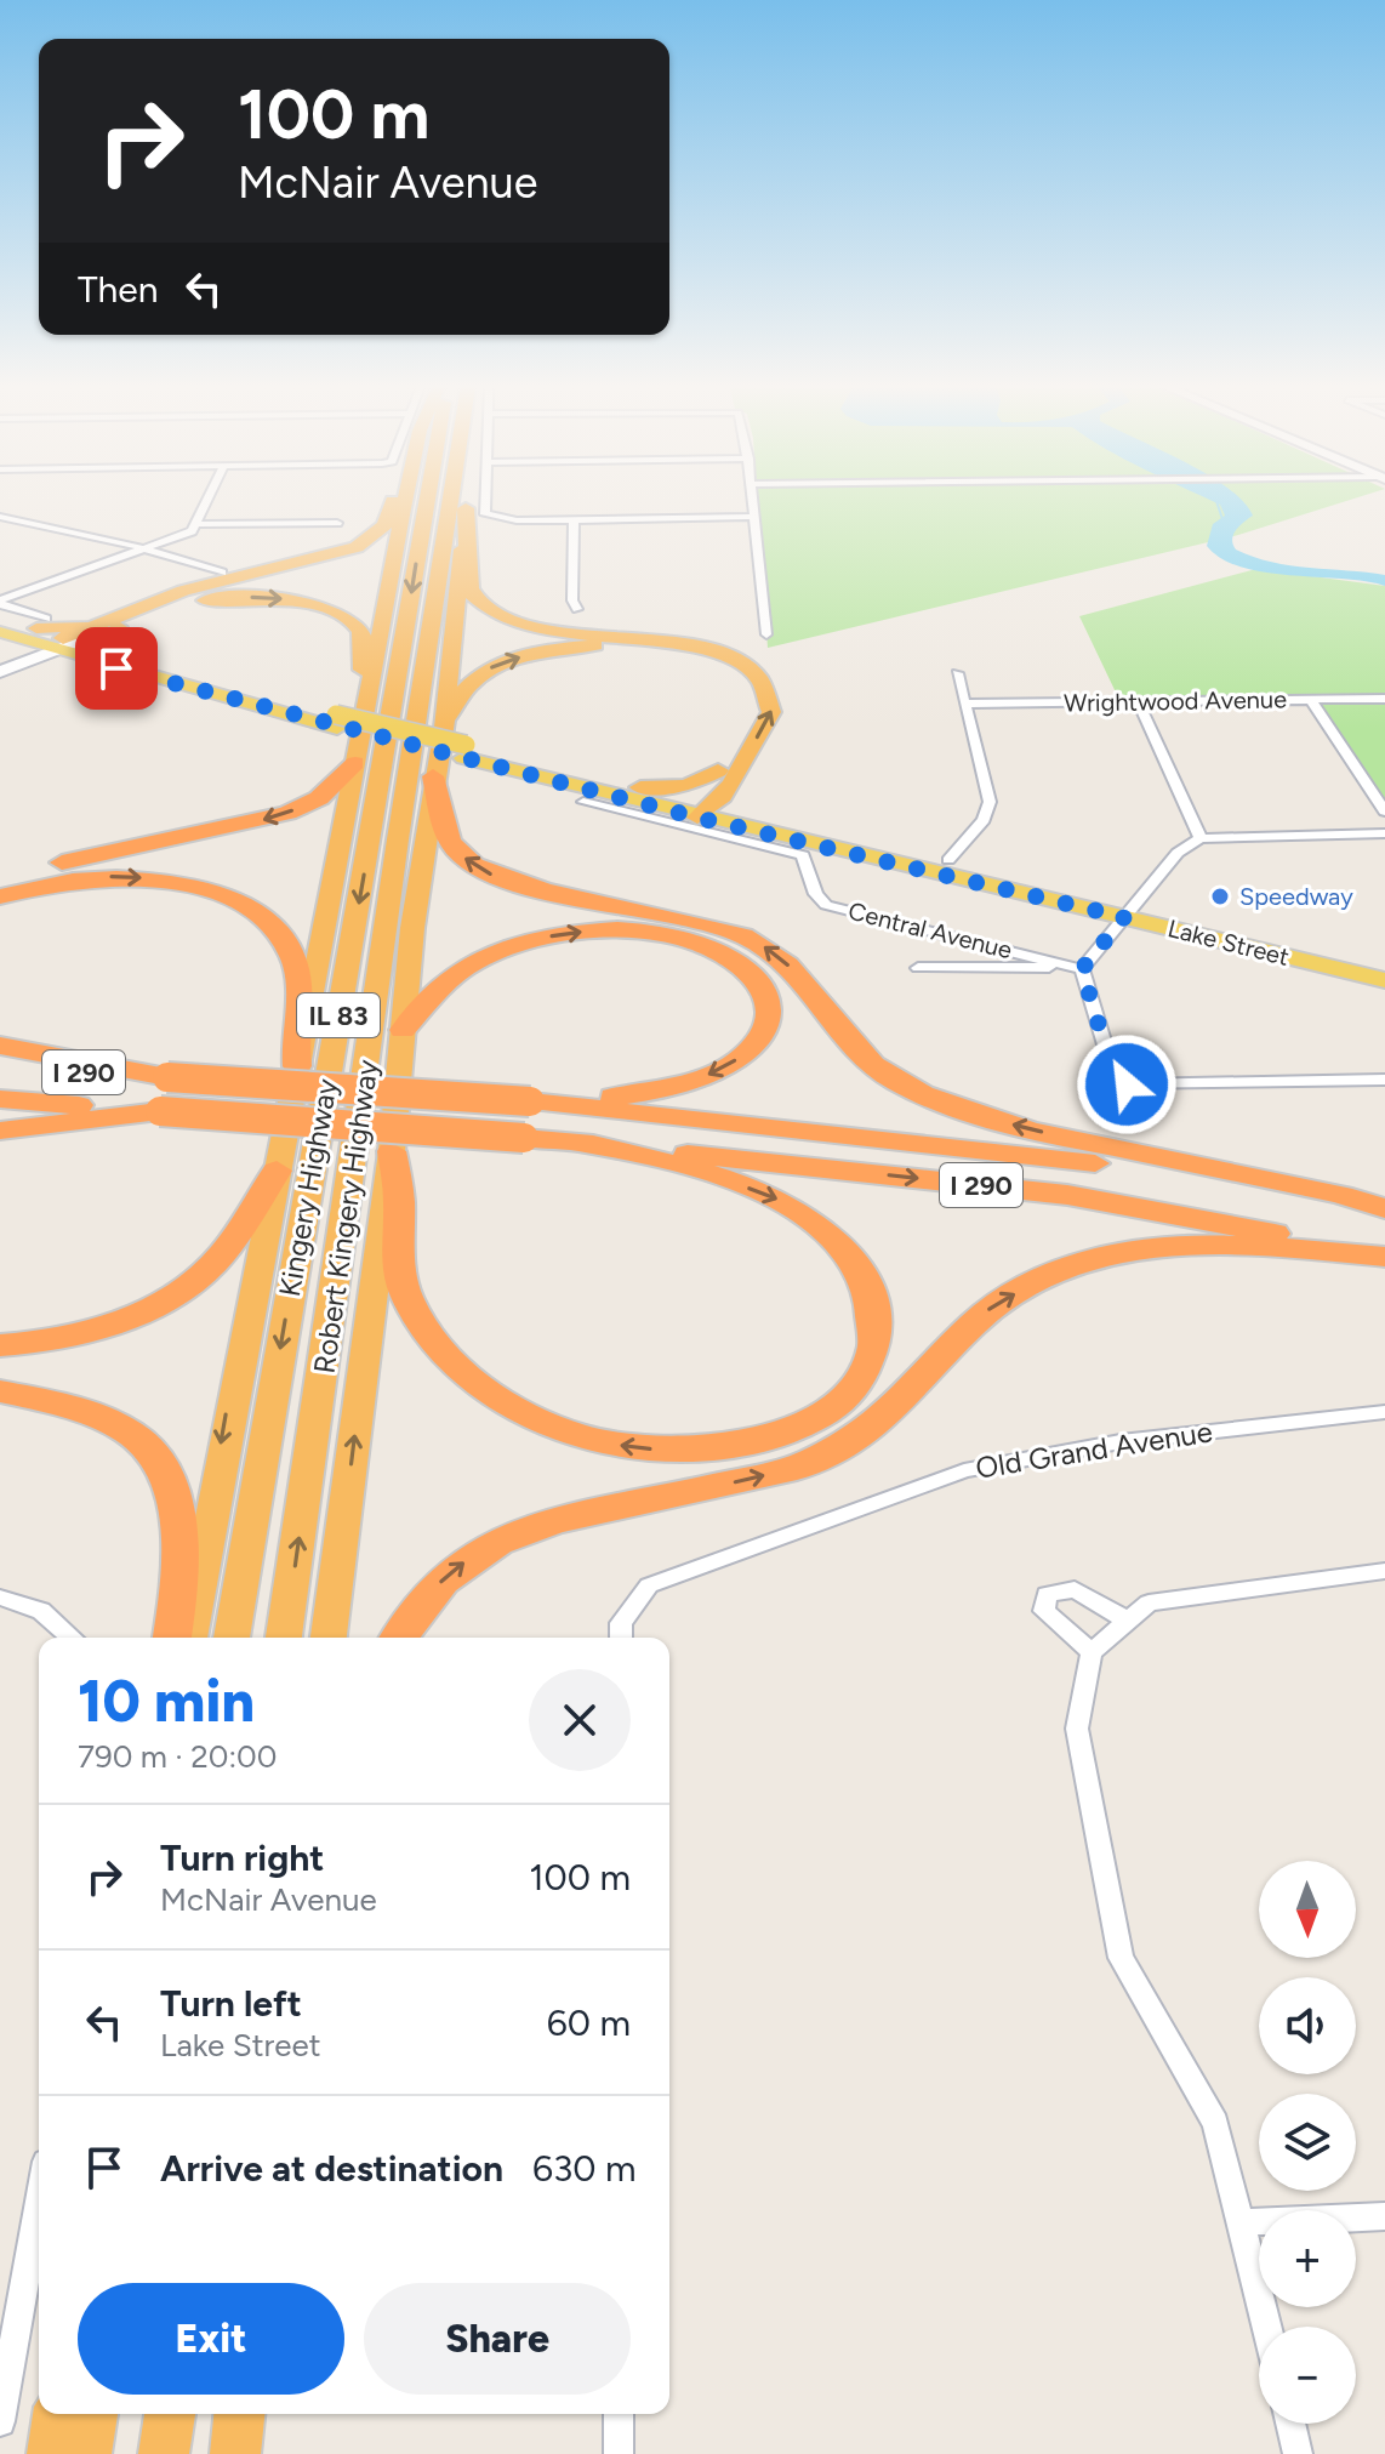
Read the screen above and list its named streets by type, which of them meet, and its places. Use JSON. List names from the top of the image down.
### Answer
{
  "streets": {
    "highway": [
      "IL 83",
      "I 290",
      "Kingery Highway",
      "Robert Kingery Highway"
    ],
    "main road": ["Lake Street"],
    "street": ["Wrightwood Avenue", "Central Avenue", "Old Grand Avenue"]
  },
  "places": ["Speedway"],
  "north": "bottom",
  "page": {
    "turn": ["100 m", "McNair Avenue"],
    "then": "Then",
    "heading": ["10 min", "790 m · 20:00"],
    "list": [
      {
        "name": "Turn right",
        "note": "McNair Avenue",
        "value": "100 m"
      },
      {
        "name": "Turn left",
        "note": "Lake Street",
        "value": "60 m"
      },
      {
        "name": "Arrive at destination",
        "value": "630 m"
      }
    ],
    "map_buttons": ["+", "−"],
    "buttons": ["Exit", "Share"]
  }
}
